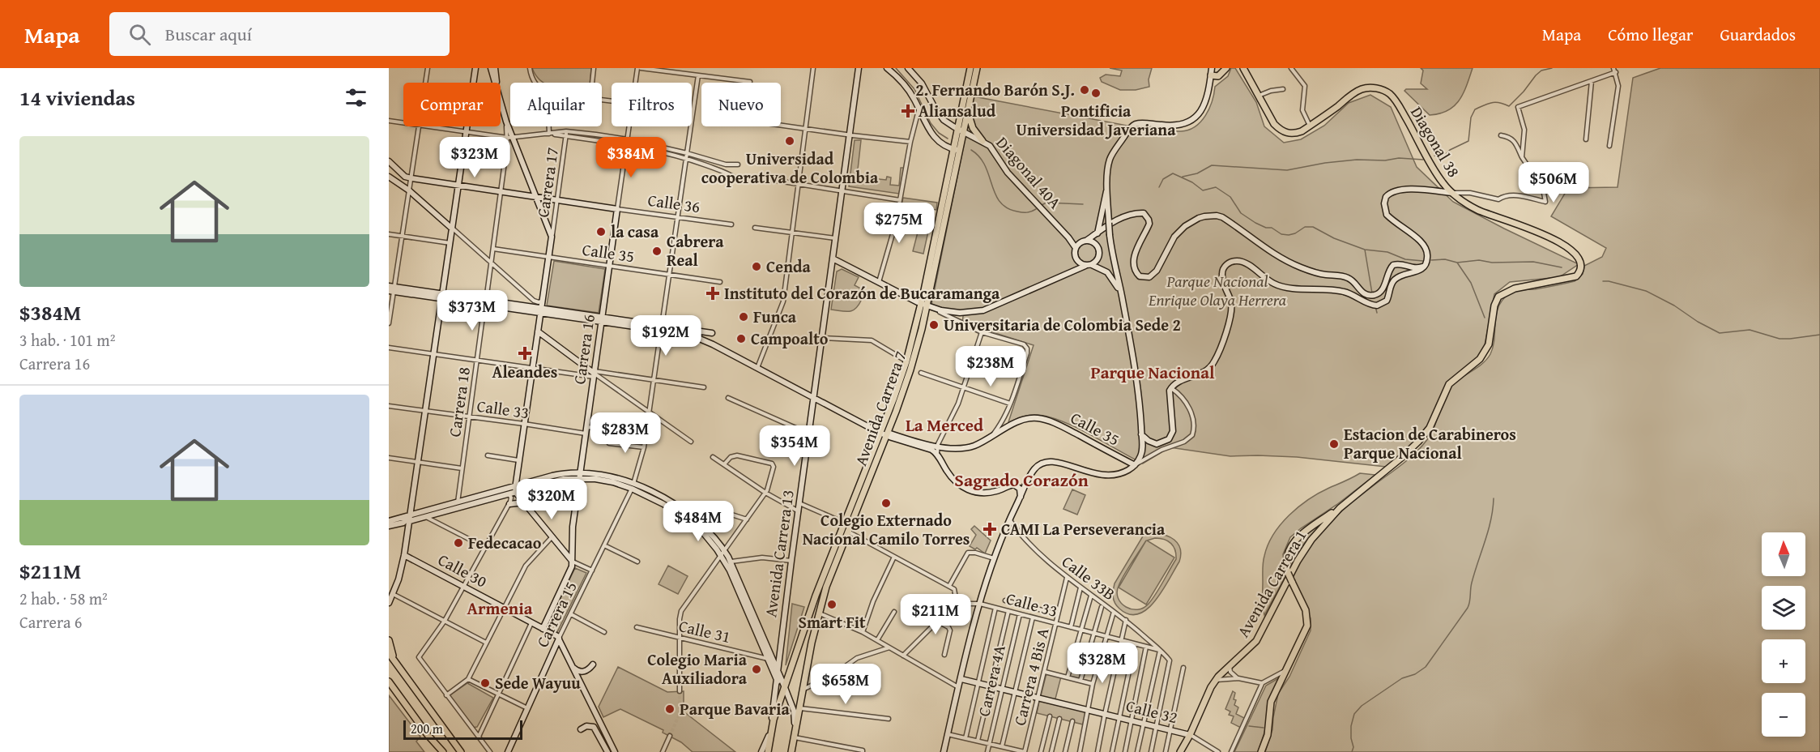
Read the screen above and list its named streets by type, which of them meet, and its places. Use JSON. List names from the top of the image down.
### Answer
{
  "streets": {
    "main road": [
      "Diagonal 38",
      "Diagonal 40A",
      "Calle 36",
      "Calle 35",
      "Carrera 16",
      "Avenida Carrera 7",
      "Avenida Carrera 13",
      "Calle 30",
      "Avenida Carrera 1",
      "Carrera 15",
      "Calle 32"
    ],
    "street": [
      "Carrera 17",
      "Carrera 18",
      "Calle 33",
      "Calle 33B",
      "Calle 31",
      "Carrera 4 Bis A",
      "Carrera 4A"
    ]
  },
  "crossings": [
    ["Diagonal 38", "Avenida Carrera 1"],
    ["Diagonal 40A", "Avenida Carrera 7"],
    ["Carrera 17", "Calle 36"],
    ["Calle 36", "Carrera 16"],
    ["Calle 36", "Carrera 18"],
    ["Calle 36", "Carrera 15"],
    ["Calle 35", "Carrera 16"],
    ["Calle 35", "Carrera 18"],
    ["Calle 35", "Carrera 15"],
    ["Carrera 16", "Calle 33"],
    ["Carrera 16", "Calle 30"],
    ["Carrera 18", "Calle 33"],
    ["Avenida Carrera 7", "Avenida Carrera 13"],
    ["Calle 33", "Calle 33B"],
    ["Calle 33", "Carrera 4 Bis A"],
    ["Calle 33", "Carrera 4A"],
    ["Calle 30", "Carrera 15"],
    ["Calle 33B", "Carrera 4 Bis A"],
    ["Avenida Carrera 1", "Calle 32"],
    ["Carrera 4 Bis A", "Calle 32"],
    ["Carrera 4A", "Calle 32"]
  ],
  "districts": [
    "Parque Nacional",
    "La Merced",
    "Sagrado Corazón",
    "Armenia"
  ],
  "parks": ["Parque Nacional Enrique Olaya Herrera"],
  "places": {
    "other": [
      "2. Fernando Barón S.J.",
      "Pontificia Universidad Javeriana",
      "Universidad cooperativa de Colombia",
      "la casa",
      "Cabrera Real",
      "Cenda",
      "Funca",
      "Universitaria de Colombia Sede 2",
      "Campoalto",
      "Estacion de Carabineros Parque Nacional",
      "Colegio Externado Nacional Camilo Torres",
      "Fedecacao",
      "Smart Fit",
      "Colegio Maria Auxiliadora",
      "Sede Wayuu",
      "Parque Bavaria"
    ],
    "health": [
      "Aliansalud",
      "Instituto del Corazón de Bucaramanga",
      "Aleandes",
      "CAMI La Perseverancia"
    ]
  },
  "scale_bar": "200 m",
  "north": "top",
  "page": {
    "header": "Mapa",
    "search": "Buscar aquí",
    "nav": ["Mapa", "Cómo llegar", "Guardados"],
    "heading": "14 viviendas",
    "chip": [
      "Comprar",
      "Alquilar",
      "Filtros",
      "Nuevo"
    ],
    "list": [
      {
        "name": "$384M",
        "note": "3 hab. · 101 m² · Carrera 16"
      },
      {
        "name": "$211M",
        "note": "2 hab. · 58 m² · Carrera 6"
      }
    ],
    "price": [
      "$323M",
      "$384M",
      "$506M",
      "$275M",
      "$373M",
      "$192M",
      "$238M",
      "$283M",
      "$354M",
      "$320M",
      "$484M",
      "$211M",
      "$328M",
      "$658M"
    ],
    "map_buttons": ["+", "−"],
    "scale": "200 m"
  }
}
